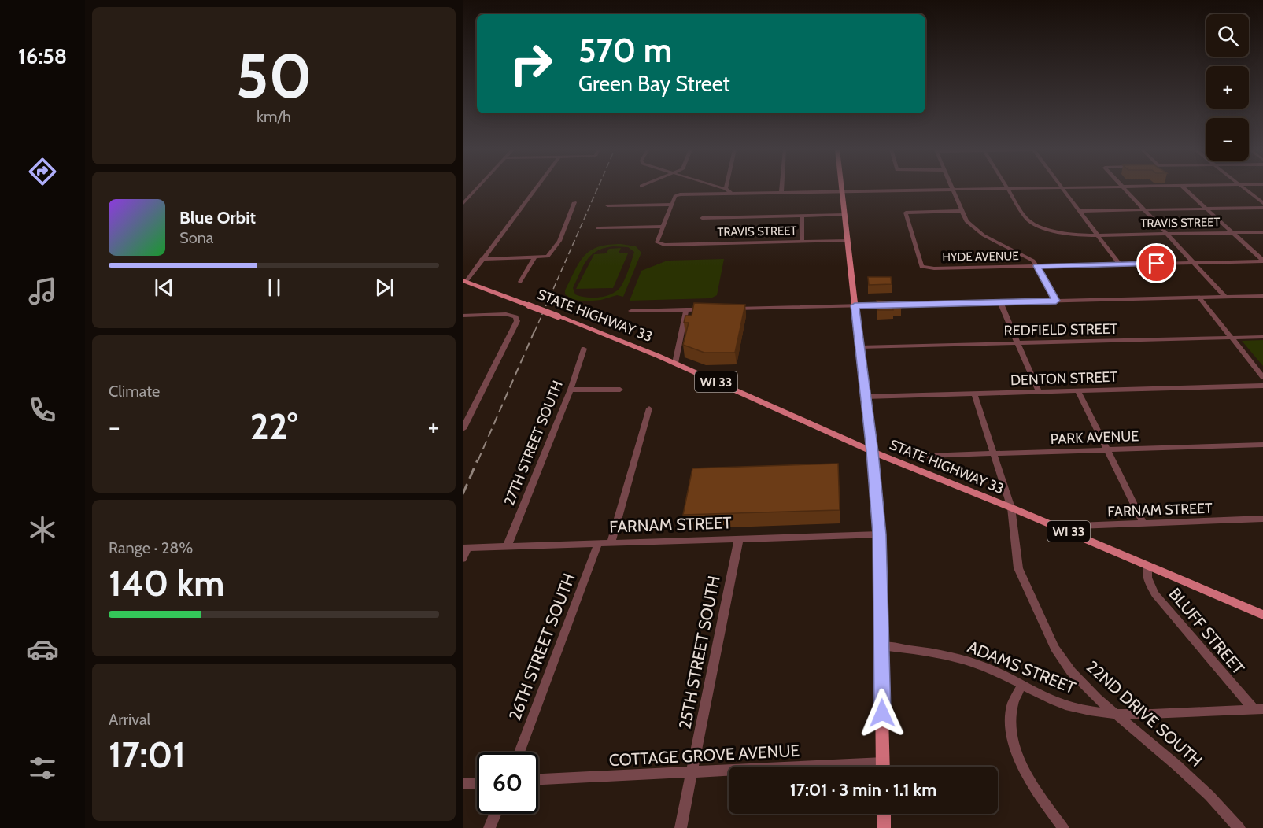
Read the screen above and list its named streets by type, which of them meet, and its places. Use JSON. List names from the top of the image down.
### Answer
{
  "streets": {
    "main road": ["STATE HIGHWAY 33", "WI 33"],
    "street": [
      "TRAVIS STREET",
      "HYDE AVENUE",
      "REDFIELD STREET",
      "DENTON STREET",
      "PARK AVENUE",
      "27TH STREET SOUTH",
      "FARNAM STREET",
      "BLUFF STREET",
      "26TH STREET SOUTH",
      "25TH STREET SOUTH",
      "ADAMS STREET",
      "22ND DRIVE SOUTH",
      "COTTAGE GROVE AVENUE"
    ]
  },
  "crossings": [
    ["STATE HIGHWAY 33", "FARNAM STREET"],
    ["STATE HIGHWAY 33", "BLUFF STREET"],
    ["STATE HIGHWAY 33", "22ND DRIVE SOUTH"],
    ["DENTON STREET", "22ND DRIVE SOUTH"],
    ["PARK AVENUE", "22ND DRIVE SOUTH"],
    ["27TH STREET SOUTH", "FARNAM STREET"],
    ["FARNAM STREET", "26TH STREET SOUTH"],
    ["FARNAM STREET", "25TH STREET SOUTH"],
    ["BLUFF STREET", "ADAMS STREET"],
    ["25TH STREET SOUTH", "COTTAGE GROVE AVENUE"],
    ["ADAMS STREET", "22ND DRIVE SOUTH"]
  ],
  "page": {
    "tabs": "16:58",
    "tile": [
      ["50", "km/h"],
      "Climate",
      ["Range · 28%", "140 km"],
      ["Arrival", "17:01"]
    ],
    "map_buttons": ["+", "−"],
    "turn": ["570 m", "Green Bay Street"],
    "song": ["Blue Orbit", "Sona"],
    "heat": ["−", "22°", "+"],
    "limit": "60",
    "trip": "17:01 · 3 min · 1.1 km"
  }
}
